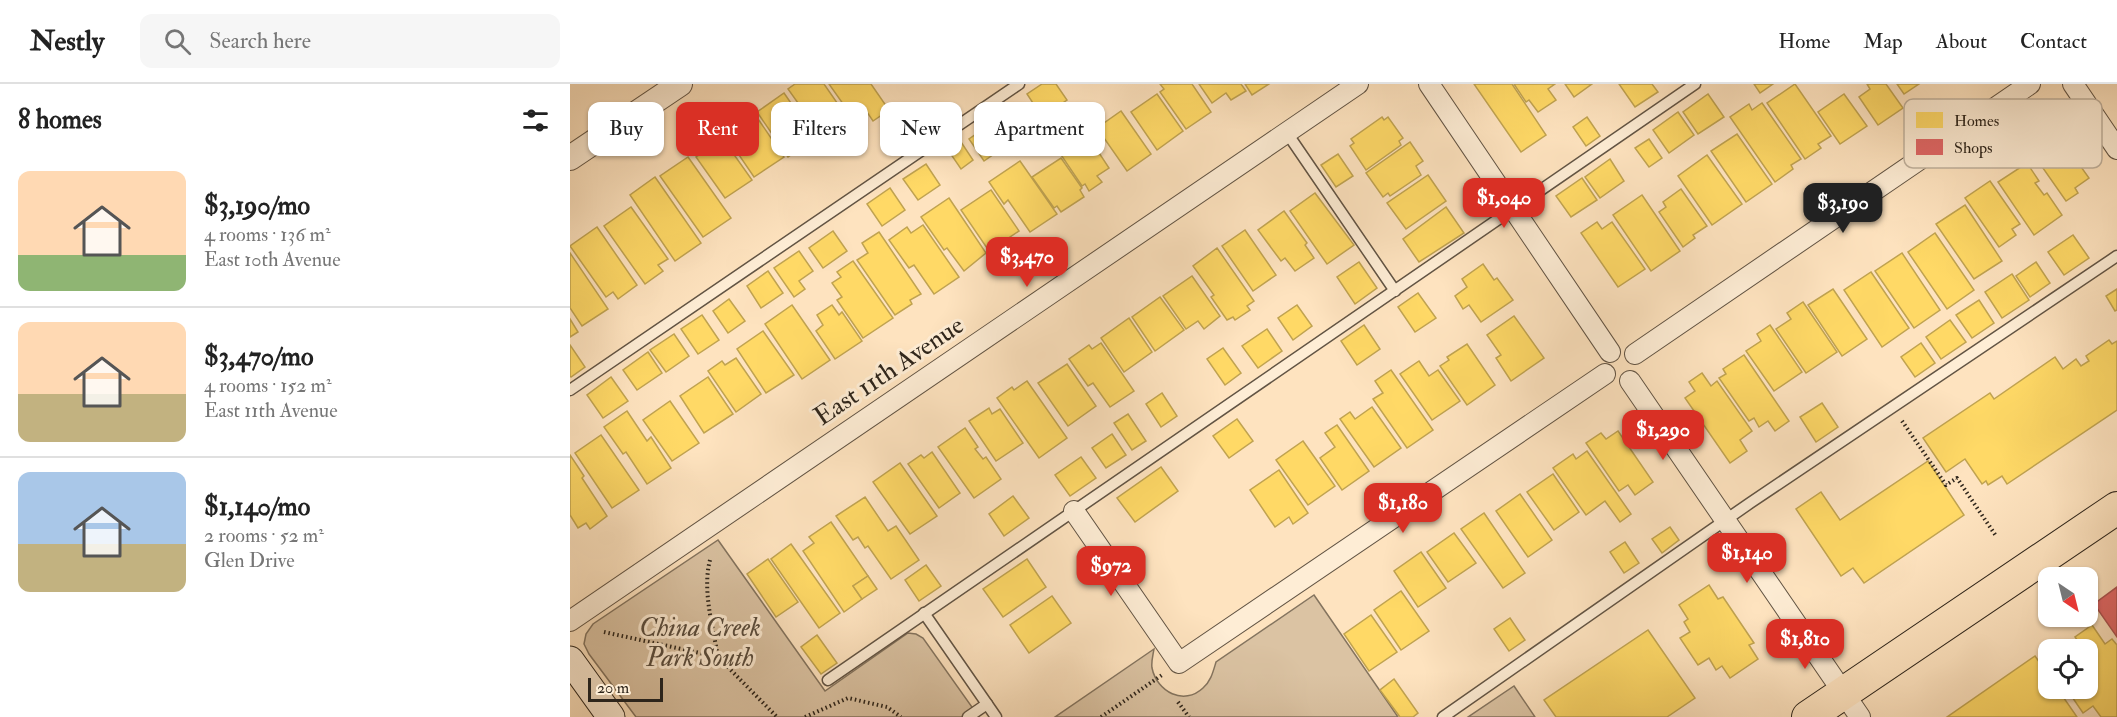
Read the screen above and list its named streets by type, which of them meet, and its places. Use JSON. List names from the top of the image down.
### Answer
{
  "streets": {
    "street": ["East 11th Avenue"]
  },
  "parks": ["China Creek Park South"],
  "legend": ["Homes", "Shops"],
  "scale_bar": "20 m",
  "north": "bottom right",
  "page": {
    "header": "Nestly",
    "search": "Search here",
    "nav": [
      "Home",
      "Map",
      "About",
      "Contact"
    ],
    "heading": "8 homes",
    "chip": [
      "Buy",
      "Rent",
      "Filters",
      "New",
      "Apartment"
    ],
    "list": [
      {
        "name": "$3,190/mo",
        "note": "4 rooms · 136 m² · East 10th Avenue"
      },
      {
        "name": "$3,470/mo",
        "note": "4 rooms · 152 m² · East 11th Avenue"
      },
      {
        "name": "$1,140/mo",
        "note": "2 rooms · 52 m² · Glen Drive"
      }
    ],
    "price": [
      "$1,040",
      "$3,190",
      "$3,470",
      "$1,290",
      "$1,180",
      "$1,140",
      "$972",
      "$1,810"
    ],
    "scale": "20 m"
  }
}
